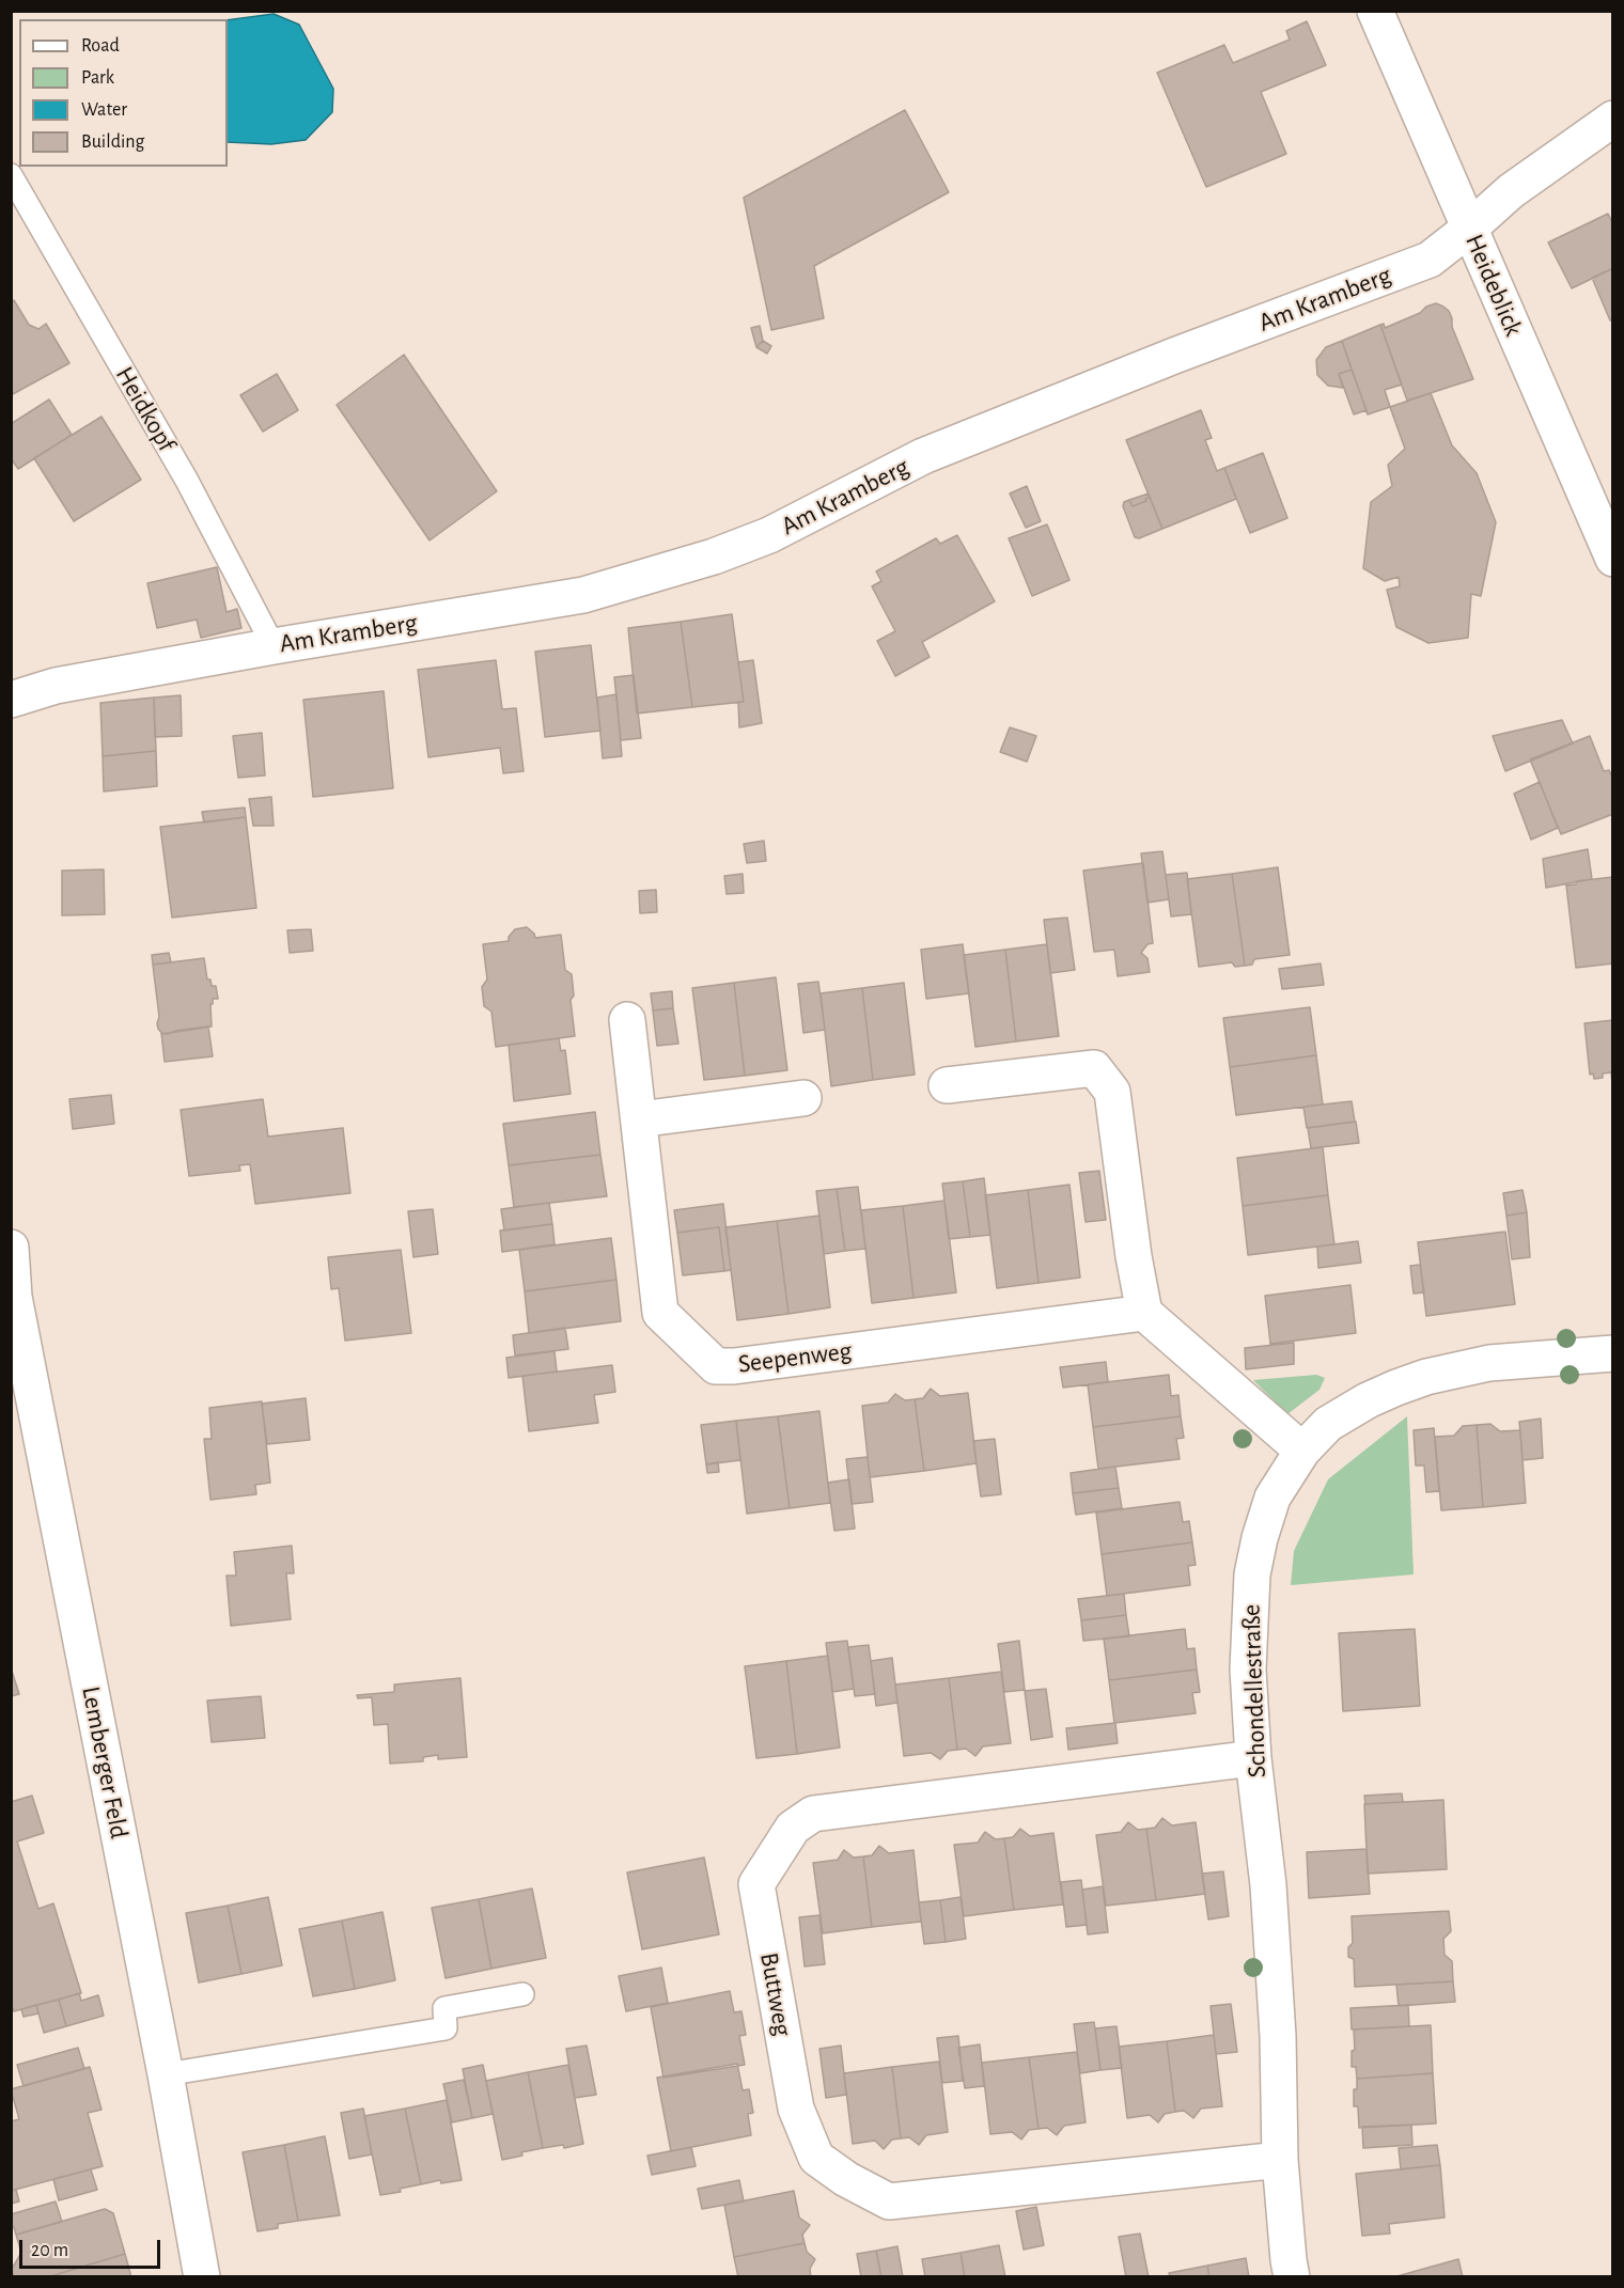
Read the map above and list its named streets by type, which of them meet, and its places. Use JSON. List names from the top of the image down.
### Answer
{
  "streets": {
    "street": [
      "Heideblick",
      "Am Kramberg",
      "Seepenweg",
      "Schondellestraße",
      "Lemberger Feld",
      "Buttweg"
    ],
    "lane": ["Heidkopf"]
  },
  "crossings": [
    ["Heideblick", "Am Kramberg"],
    ["Am Kramberg", "Heidkopf"],
    ["Schondellestraße", "Buttweg"]
  ],
  "legend": [
    "Road",
    "Park",
    "Water",
    "Building"
  ],
  "scale_bar": "20 m"
}
